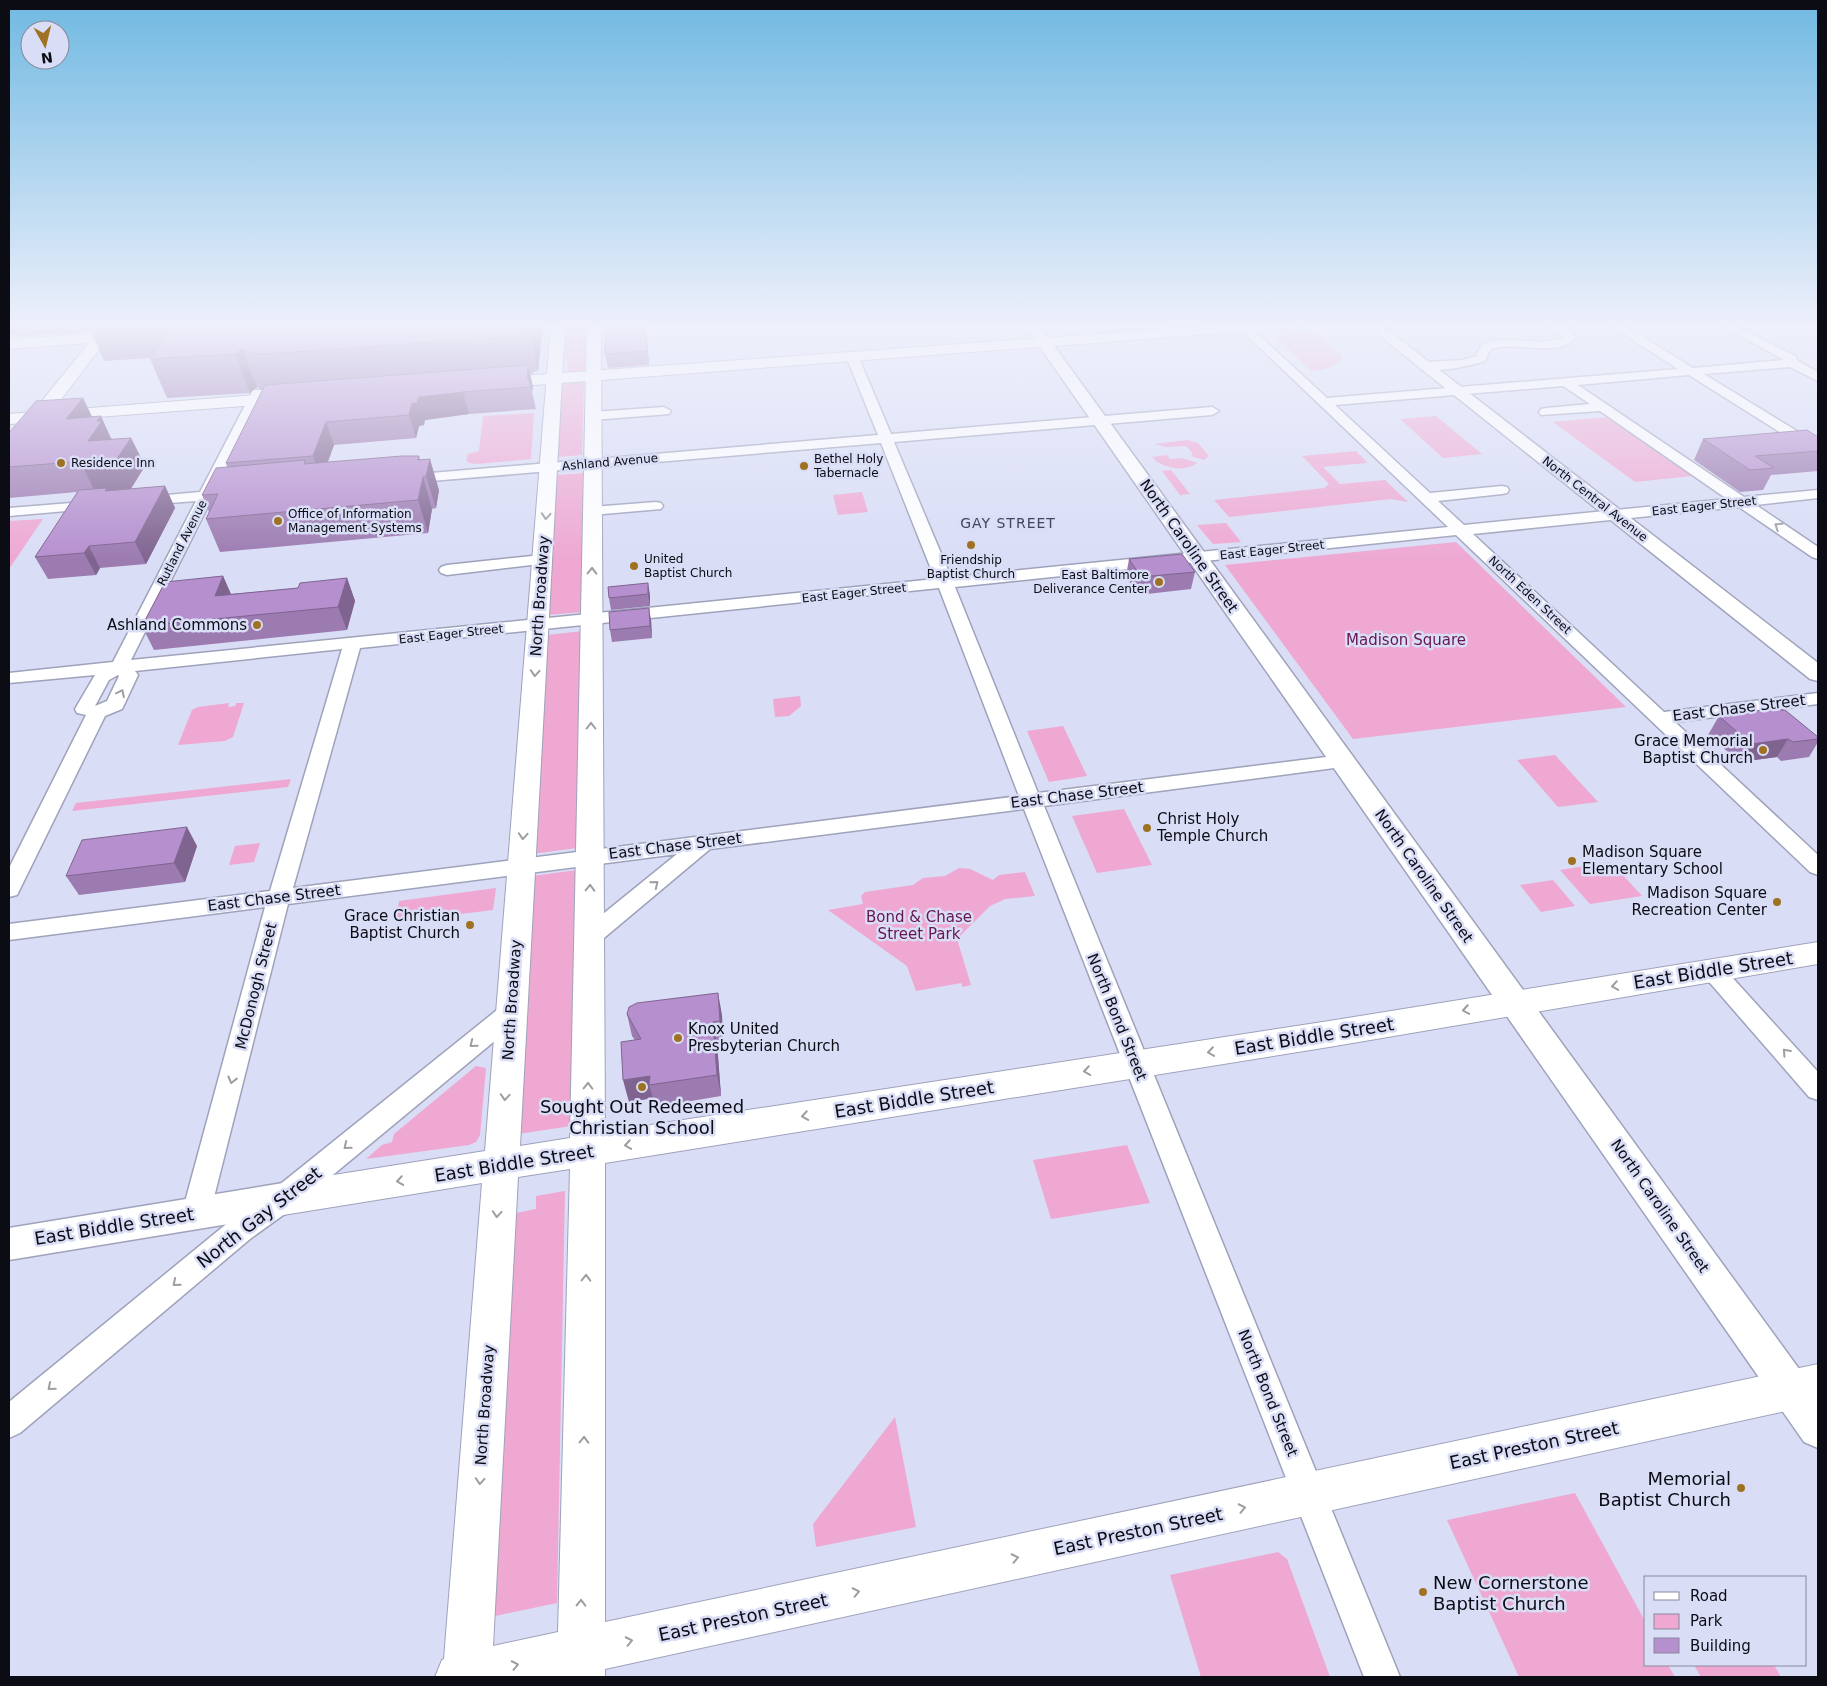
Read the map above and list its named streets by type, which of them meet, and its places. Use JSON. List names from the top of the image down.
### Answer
{
  "streets": {
    "main road": ["North Broadway", "East Biddle Street", "East Preston Street"],
    "street": [
      "Ashland Avenue",
      "North Central Avenue",
      "East Eager Street",
      "Rutland Avenue",
      "North Caroline Street",
      "North Eden Street",
      "East Chase Street",
      "McDonogh Street",
      "North Bond Street",
      "North Gay Street"
    ]
  },
  "crossings": [
    ["Ashland Avenue", "North Caroline Street"],
    ["Ashland Avenue", "North Broadway"],
    ["Ashland Avenue", "North Bond Street"],
    ["North Central Avenue", "East Eager Street"],
    ["East Eager Street", "Rutland Avenue"],
    ["East Eager Street", "North Caroline Street"],
    ["East Eager Street", "North Eden Street"],
    ["East Eager Street", "North Broadway"],
    ["East Eager Street", "McDonogh Street"],
    ["East Eager Street", "North Bond Street"],
    ["North Caroline Street", "East Chase Street"],
    ["North Caroline Street", "East Biddle Street"],
    ["North Caroline Street", "East Preston Street"],
    ["North Eden Street", "East Chase Street"],
    ["North Broadway", "East Chase Street"],
    ["North Broadway", "East Biddle Street"],
    ["North Broadway", "North Gay Street"],
    ["North Broadway", "East Preston Street"],
    ["East Chase Street", "McDonogh Street"],
    ["East Chase Street", "North Bond Street"],
    ["East Biddle Street", "McDonogh Street"],
    ["East Biddle Street", "North Bond Street"],
    ["East Biddle Street", "North Gay Street"],
    ["North Bond Street", "East Preston Street"]
  ],
  "one_way": [
    "East Biddle Street",
    "McDonogh Street",
    "North Gay Street",
    "East Preston Street"
  ],
  "districts": ["GAY STREET"],
  "parks": ["Madison Square", "Bond & Chase Street Park"],
  "places": [
    "Residence Inn",
    "Bethel Holy Tabernacle",
    "Office of Information Management Systems",
    "Friendship Baptist Church",
    "United Baptist Church",
    "East Baltimore Deliverance Center",
    "Ashland Commons",
    "Grace Memorial Baptist Church",
    "Christ Holy Temple Church",
    "Madison Square Elementary School",
    "Madison Square Recreation Center",
    "Grace Christian Baptist Church",
    "Knox United Presbyterian Church",
    "Sought Out Redeemed Christian School",
    "Memorial Baptist Church",
    "New Cornerstone Baptist Church"
  ],
  "legend": ["Road", "Park", "Building"],
  "north": "bottom"
}
